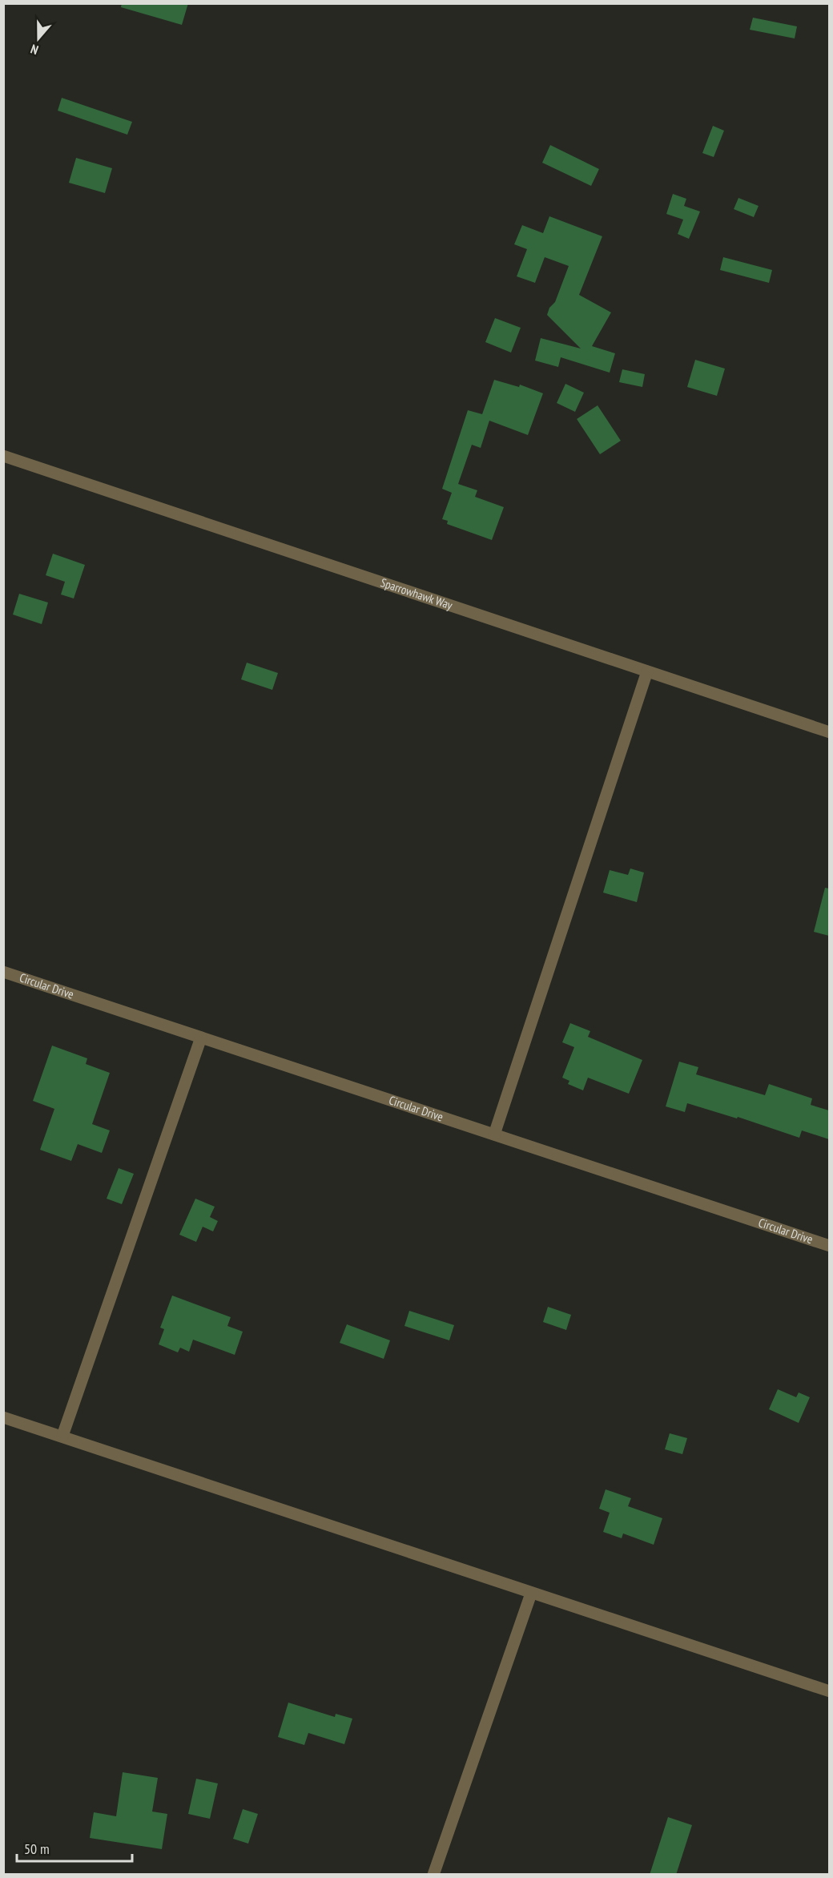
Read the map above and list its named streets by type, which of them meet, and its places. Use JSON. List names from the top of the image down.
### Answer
{
  "streets": {
    "street": ["Sparrowhawk Way", "Circular Drive"]
  },
  "scale_bar": "50 m",
  "north": "bottom"
}
